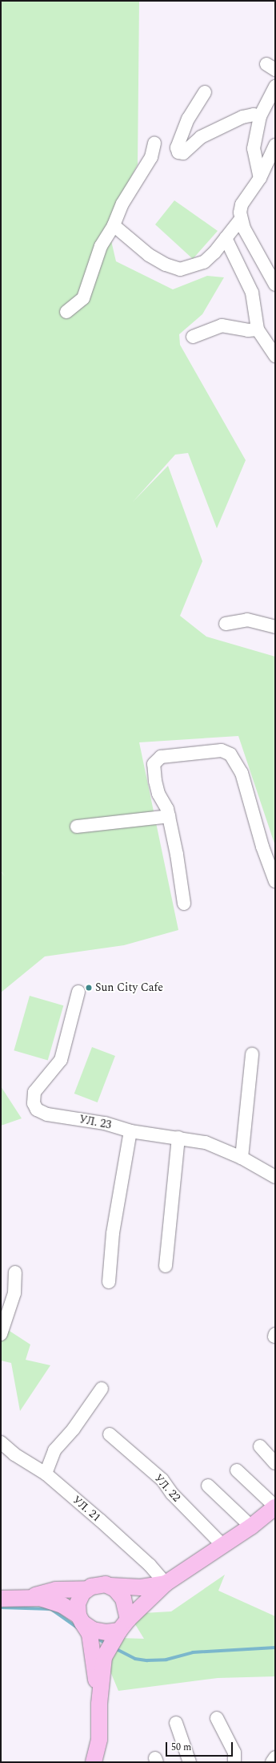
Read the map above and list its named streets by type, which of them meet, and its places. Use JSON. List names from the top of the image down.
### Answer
{
  "streets": {
    "street": ["УЛ. 23", "УЛ. 22", "УЛ. 21"]
  },
  "places": ["Sun City Cafe"],
  "scale_bar": "50 m"
}
